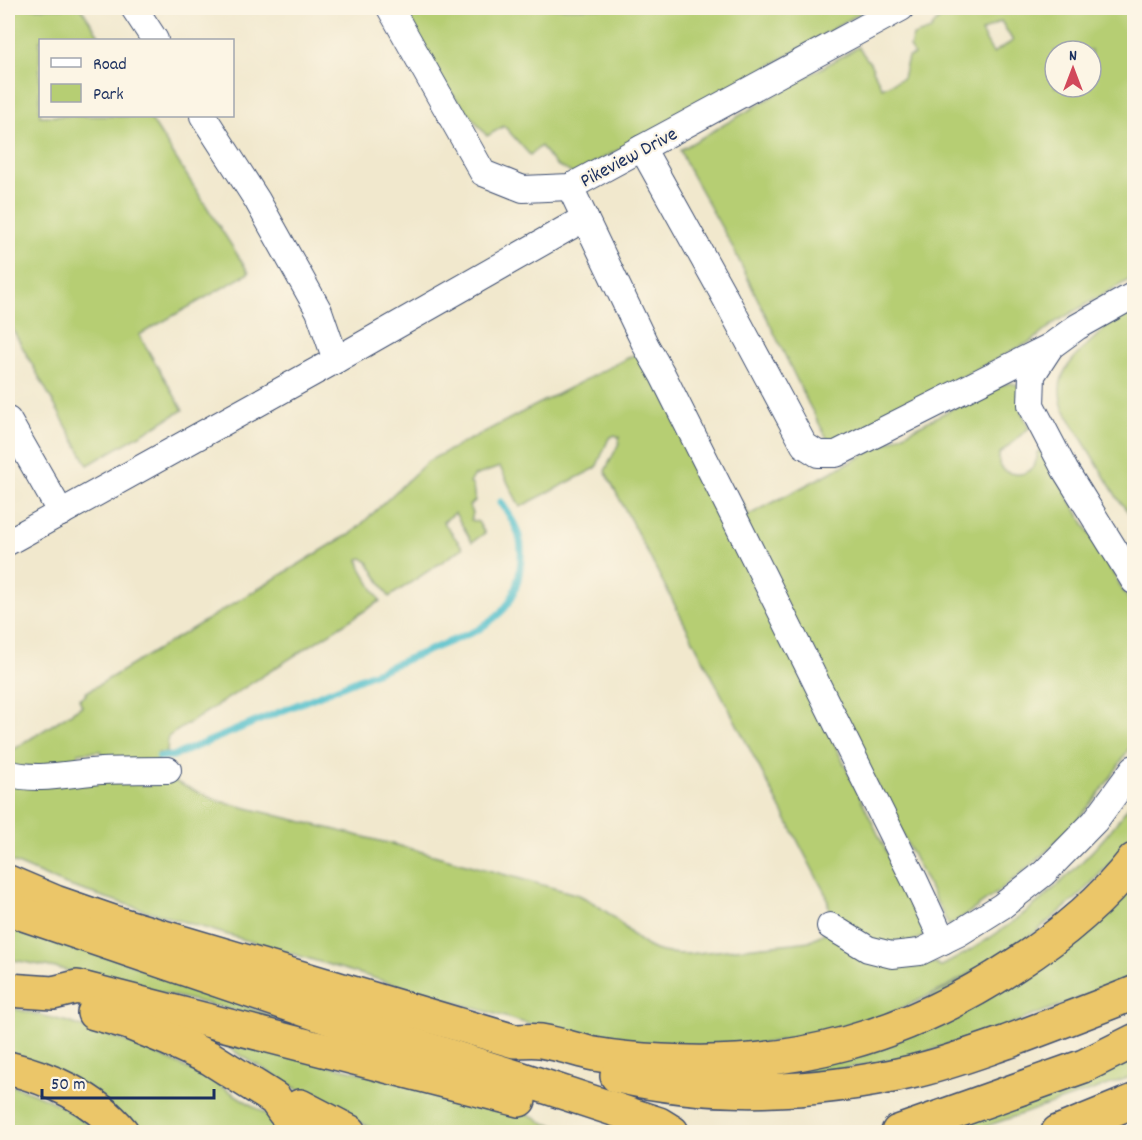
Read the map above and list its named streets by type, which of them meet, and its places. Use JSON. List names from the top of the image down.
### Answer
{
  "streets": {
    "lane": ["Pikeview Drive"]
  },
  "legend": ["Road", "Park"],
  "scale_bar": "50 m",
  "north": "top"
}
